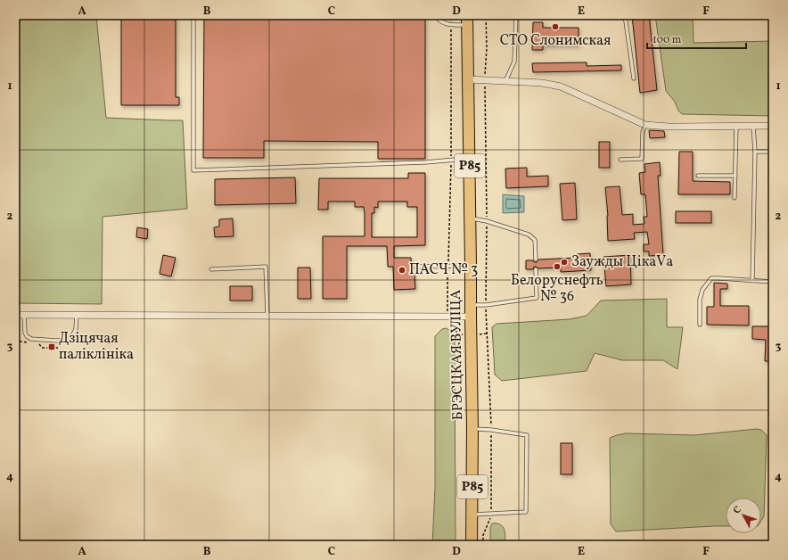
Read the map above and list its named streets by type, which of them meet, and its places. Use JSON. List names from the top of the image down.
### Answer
{
  "streets": {
    "main road": ["Р85", "БРЭСЦКАЯ ВУЛІЦА"]
  },
  "places": {
    "other": [
      "СТО Слонимская",
      "Заужды ЦікаVа",
      "Белоруснефть № 36",
      "ПАСЧ № 3"
    ],
    "transit": ["Дзіцячая паліклініка"]
  },
  "scale_bar": "100 m",
  "north": "top left",
  "grid": {
    "columns": [
      "A",
      "B",
      "C",
      "D",
      "E",
      "F"
    ],
    "rows": [
      "1",
      "2",
      "3",
      "4"
    ]
  }
}
